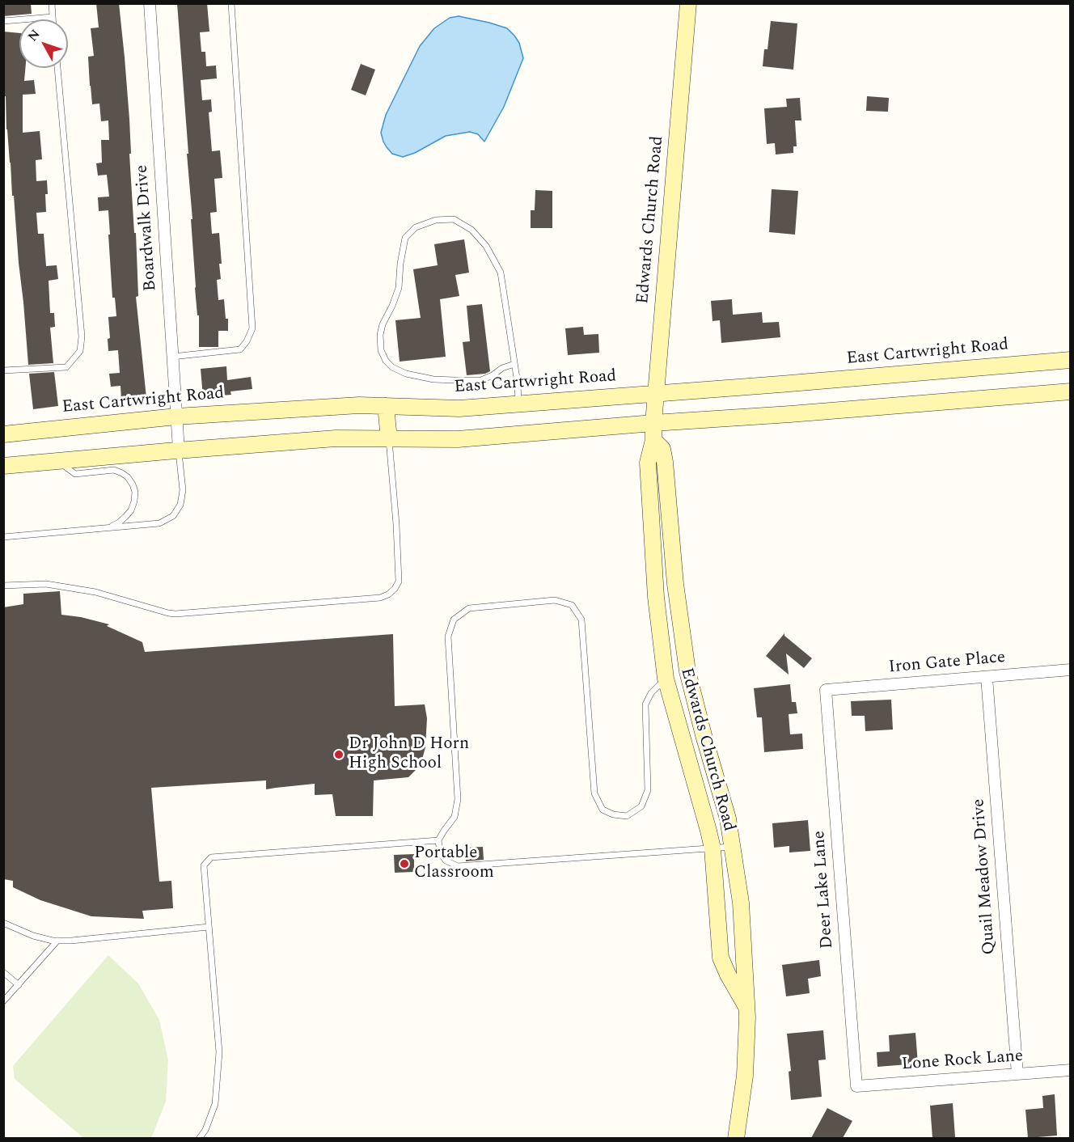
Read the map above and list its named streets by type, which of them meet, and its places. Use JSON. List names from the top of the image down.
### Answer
{
  "streets": {
    "main road": ["Edwards Church Road", "East Cartwright Road"],
    "street": [
      "Boardwalk Drive",
      "Iron Gate Place",
      "Quail Meadow Drive",
      "Deer Lake Lane",
      "Lone Rock Lane"
    ]
  },
  "crossings": [
    ["Edwards Church Road", "East Cartwright Road"],
    ["Boardwalk Drive", "East Cartwright Road"],
    ["Iron Gate Place", "Quail Meadow Drive"],
    ["Iron Gate Place", "Deer Lake Lane"],
    ["Quail Meadow Drive", "Lone Rock Lane"],
    ["Deer Lake Lane", "Lone Rock Lane"]
  ],
  "places": ["Dr John D Horn High School", "Portable Classroom"],
  "north": "top left"
}
